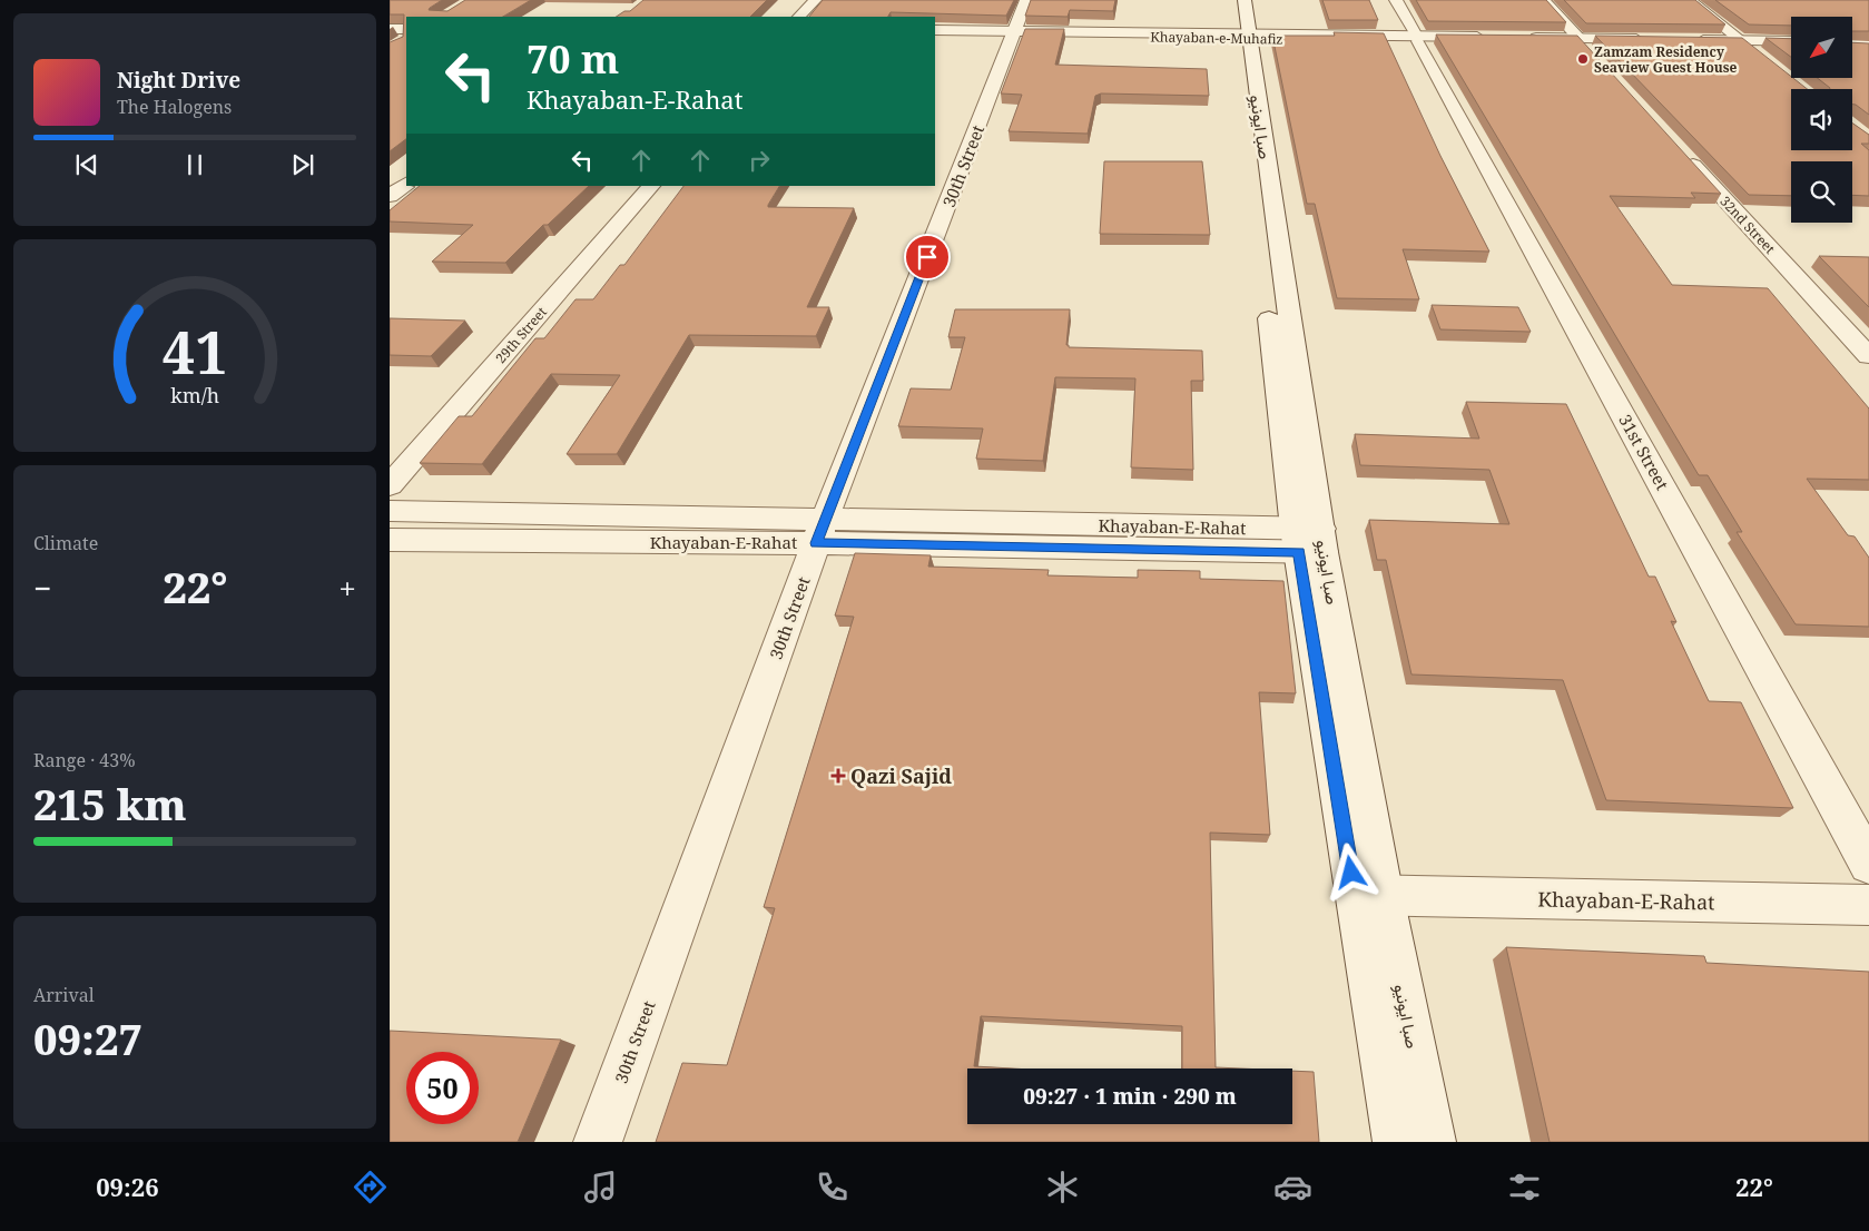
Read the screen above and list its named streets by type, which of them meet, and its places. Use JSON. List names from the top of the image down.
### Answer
{
  "streets": {
    "street": [
      "Khayaban-e-Muhafiz",
      "صبا ایونیو",
      "30th Street",
      "32nd Street",
      "29th Street",
      "31st Street",
      "Khayaban-E-Rahat"
    ]
  },
  "crossings": [
    ["Khayaban-e-Muhafiz", "صبا ایونیو"],
    ["Khayaban-e-Muhafiz", "30th Street"],
    ["Khayaban-e-Muhafiz", "31st Street"],
    ["صبا ایونیو", "Khayaban-E-Rahat"],
    ["30th Street", "Khayaban-E-Rahat"]
  ],
  "places": {
    "other": ["Zamzam Residency Seaview Guest House"],
    "health": ["Qazi Sajid"]
  },
  "north": "bottom left",
  "page": {
    "turn": ["70 m", "Khayaban-E-Rahat"],
    "song": ["Night Drive", "The Halogens"],
    "tile": [
      "Climate",
      ["Range · 43%", "215 km"],
      ["Arrival", "09:27"]
    ],
    "heat": ["−", "22°", "+"],
    "limit": "50",
    "trip": "09:27 · 1 min · 290 m",
    "tabs": ["09:26", "22°"],
    "gauge": ["41", "km/h"]
  }
}
